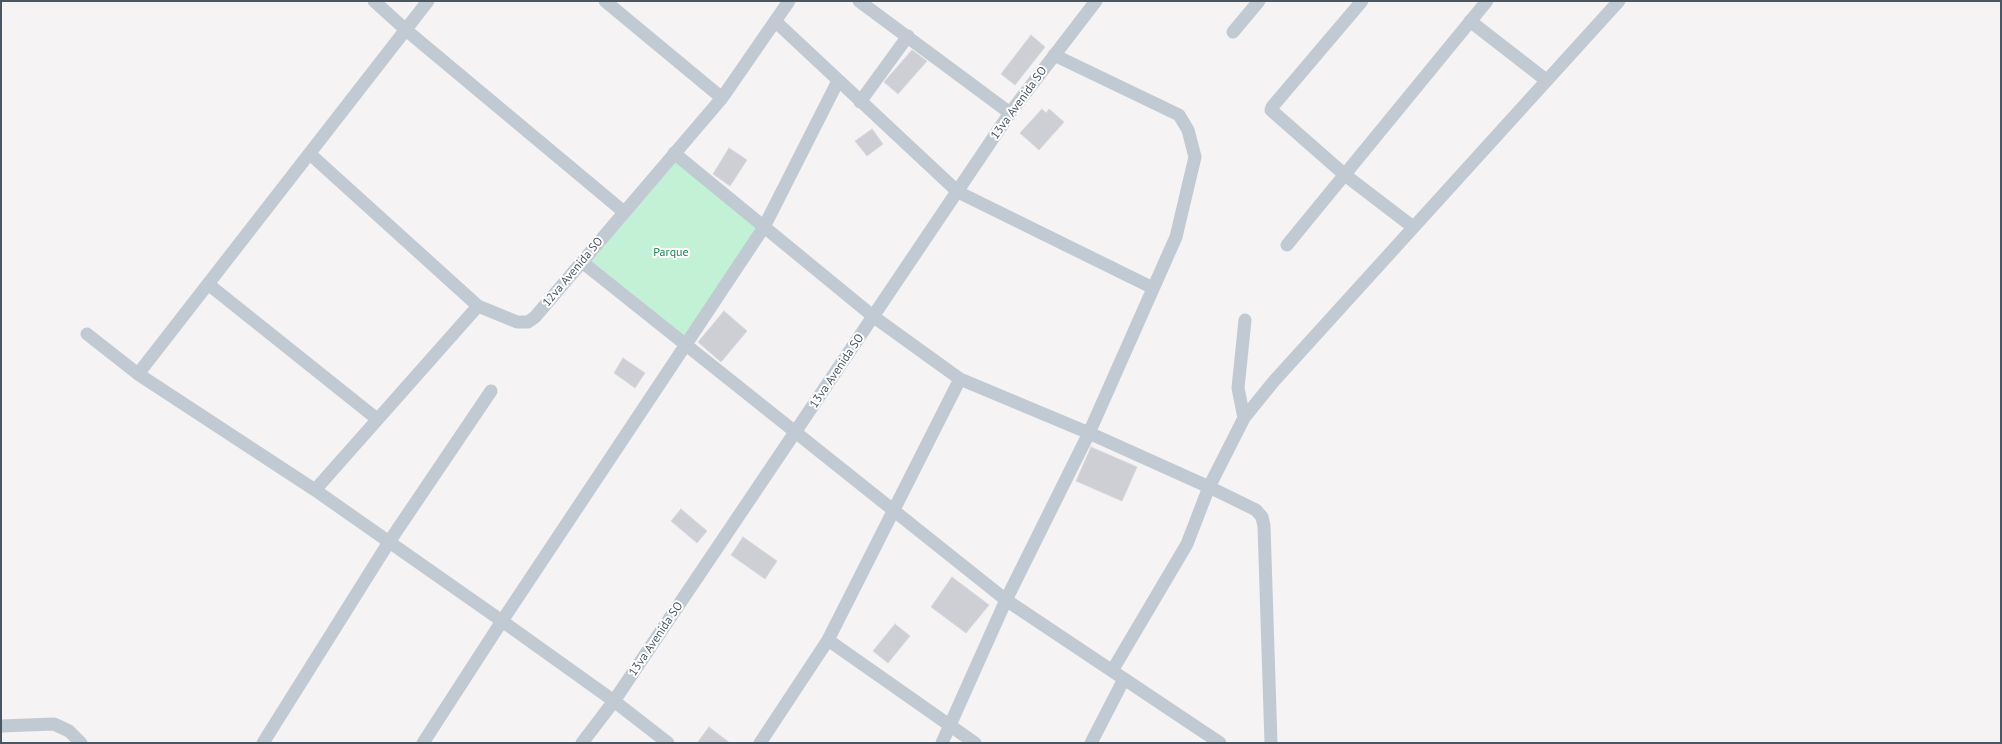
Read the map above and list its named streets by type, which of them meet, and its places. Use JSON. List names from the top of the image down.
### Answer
{
  "streets": {
    "street": ["13va Avenida SO", "12va Avenida SO"]
  },
  "parks": ["Parque"]
}
